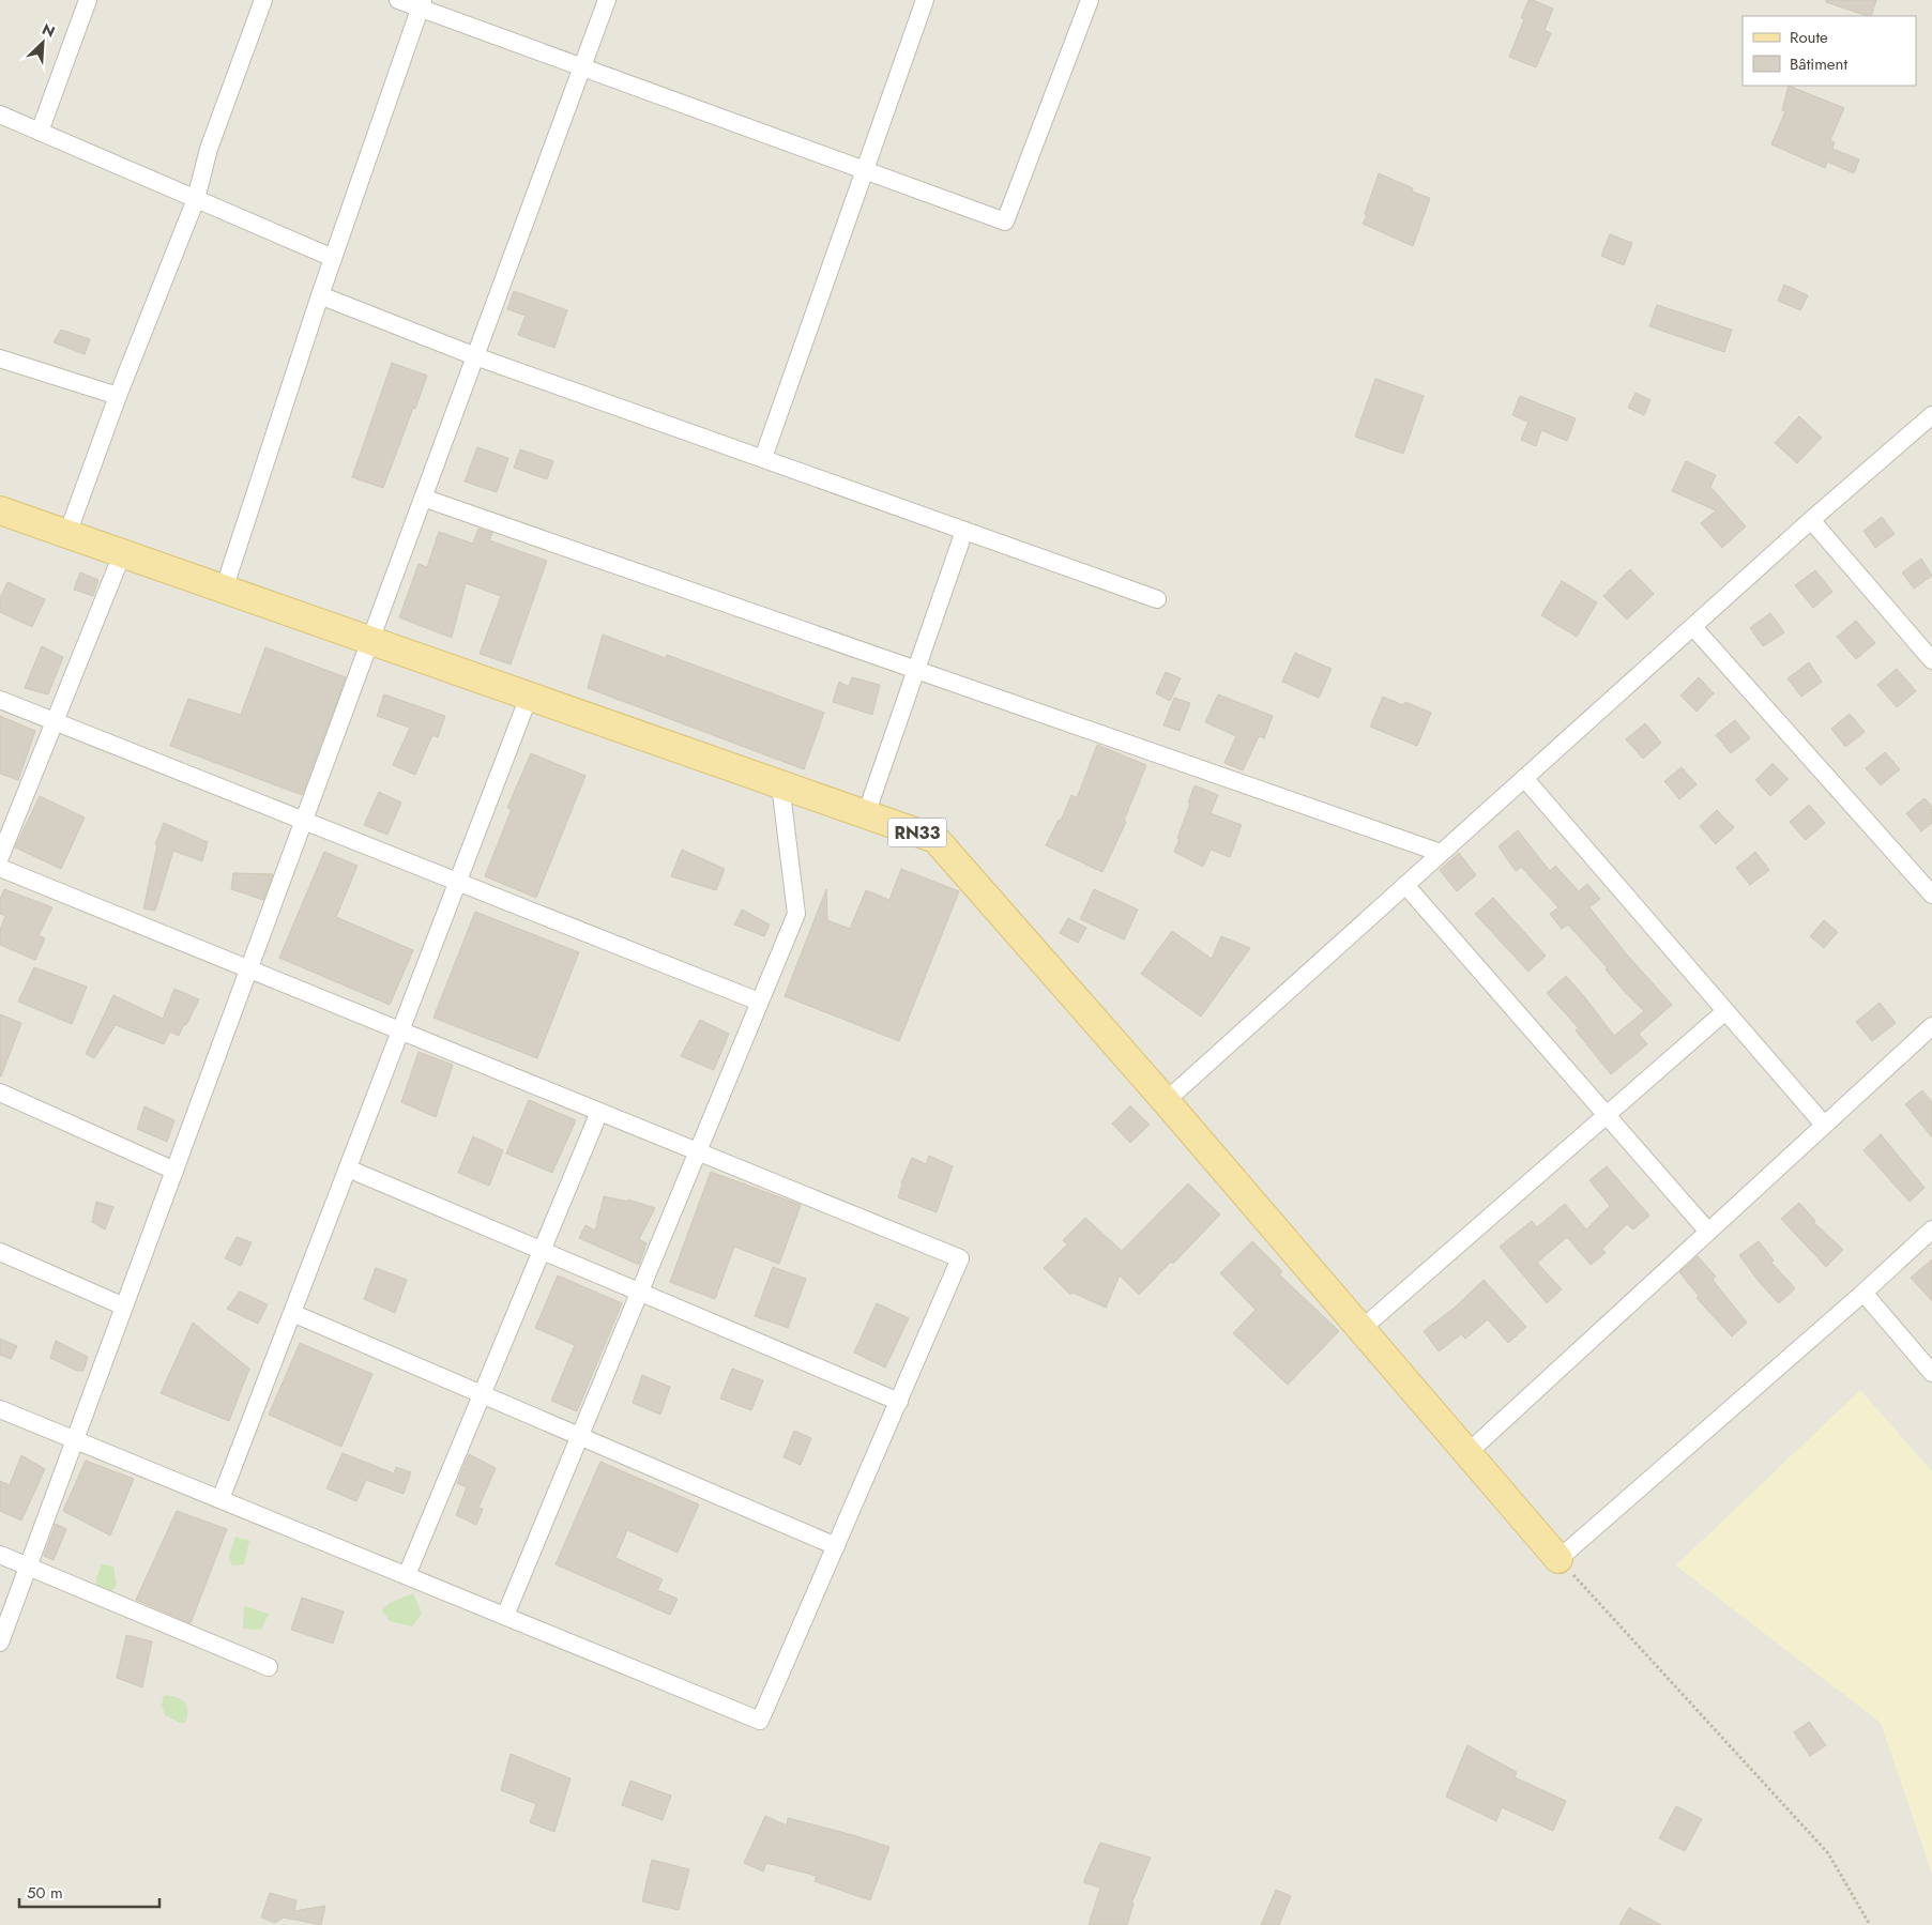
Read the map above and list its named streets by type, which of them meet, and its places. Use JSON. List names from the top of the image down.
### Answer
{
  "streets": {
    "main road": ["RN33"]
  },
  "legend": ["Route", "Bâtiment"],
  "scale_bar": "50 m",
  "north": "top right"
}
